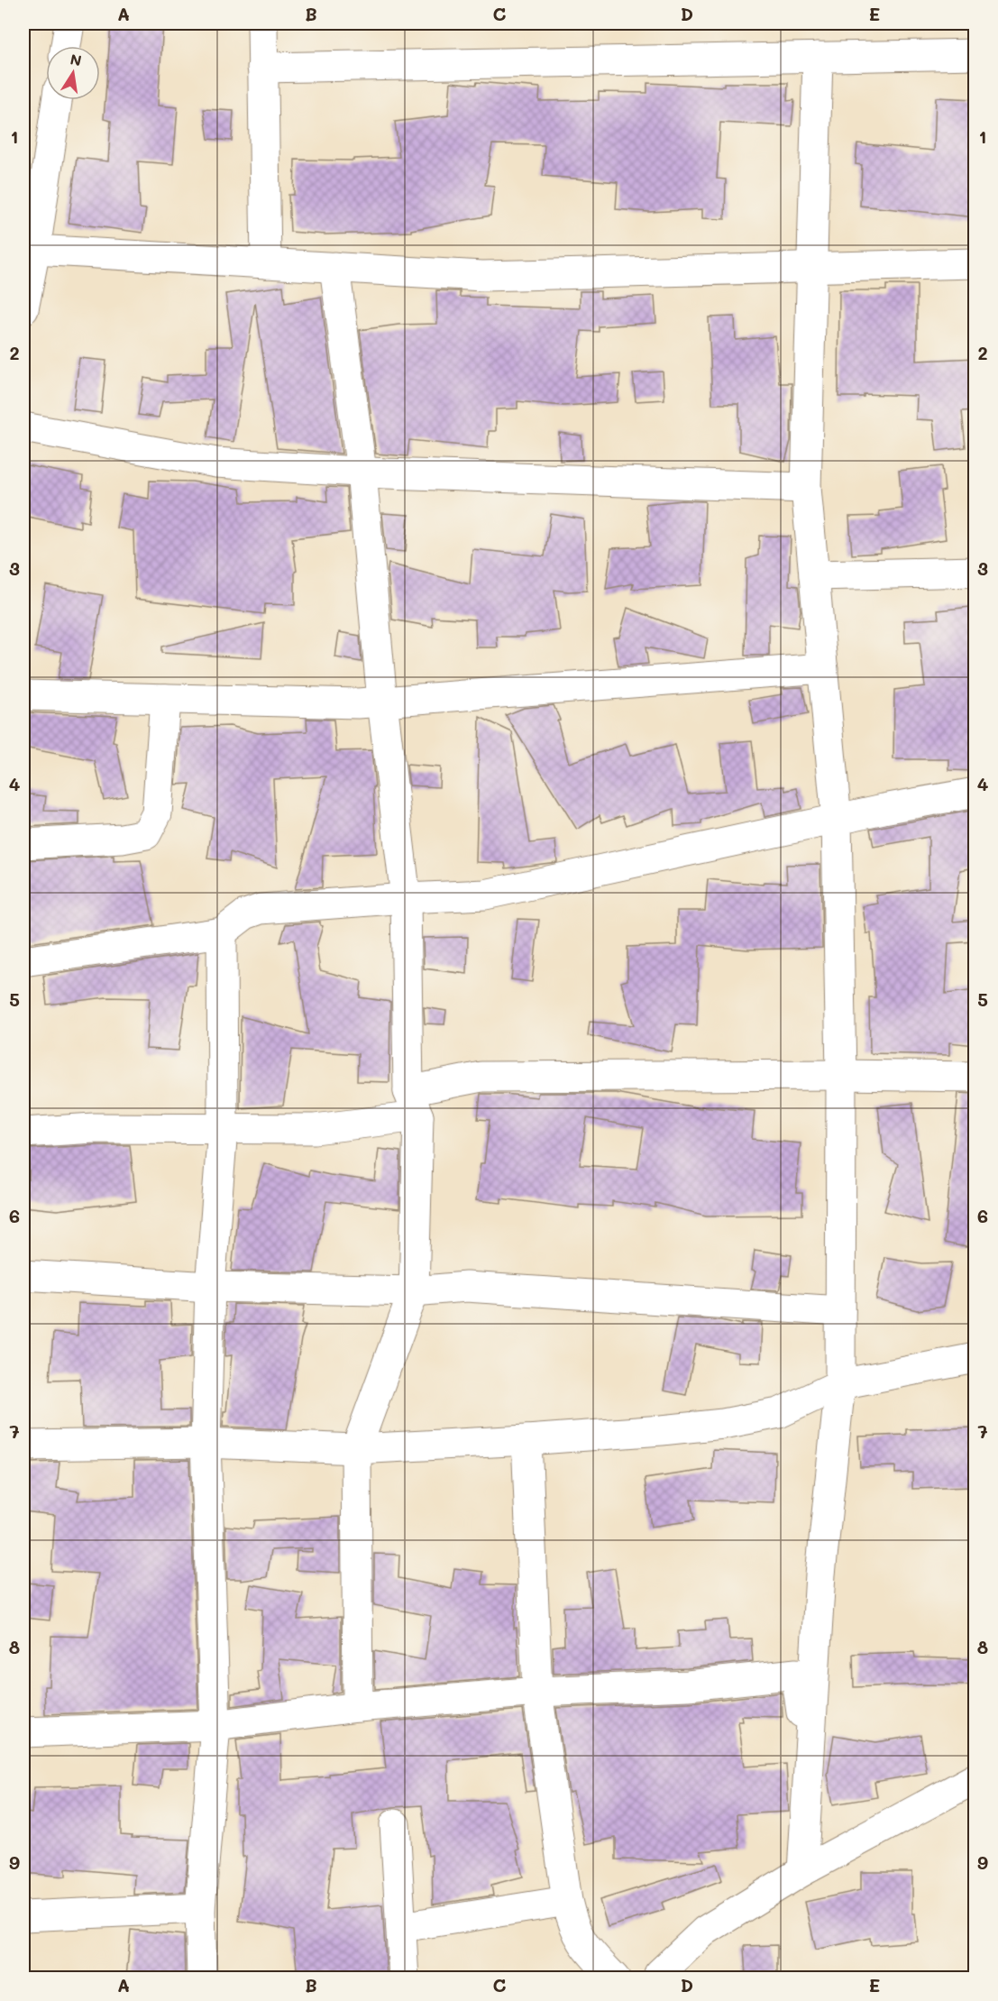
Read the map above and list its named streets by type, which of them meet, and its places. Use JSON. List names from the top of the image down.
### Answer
{
  "north": "top",
  "grid": {
    "columns": [
      "A",
      "B",
      "C",
      "D",
      "E"
    ],
    "rows": [
      "1",
      "2",
      "3",
      "4",
      "5",
      "6",
      "7",
      "8",
      "9"
    ]
  }
}
